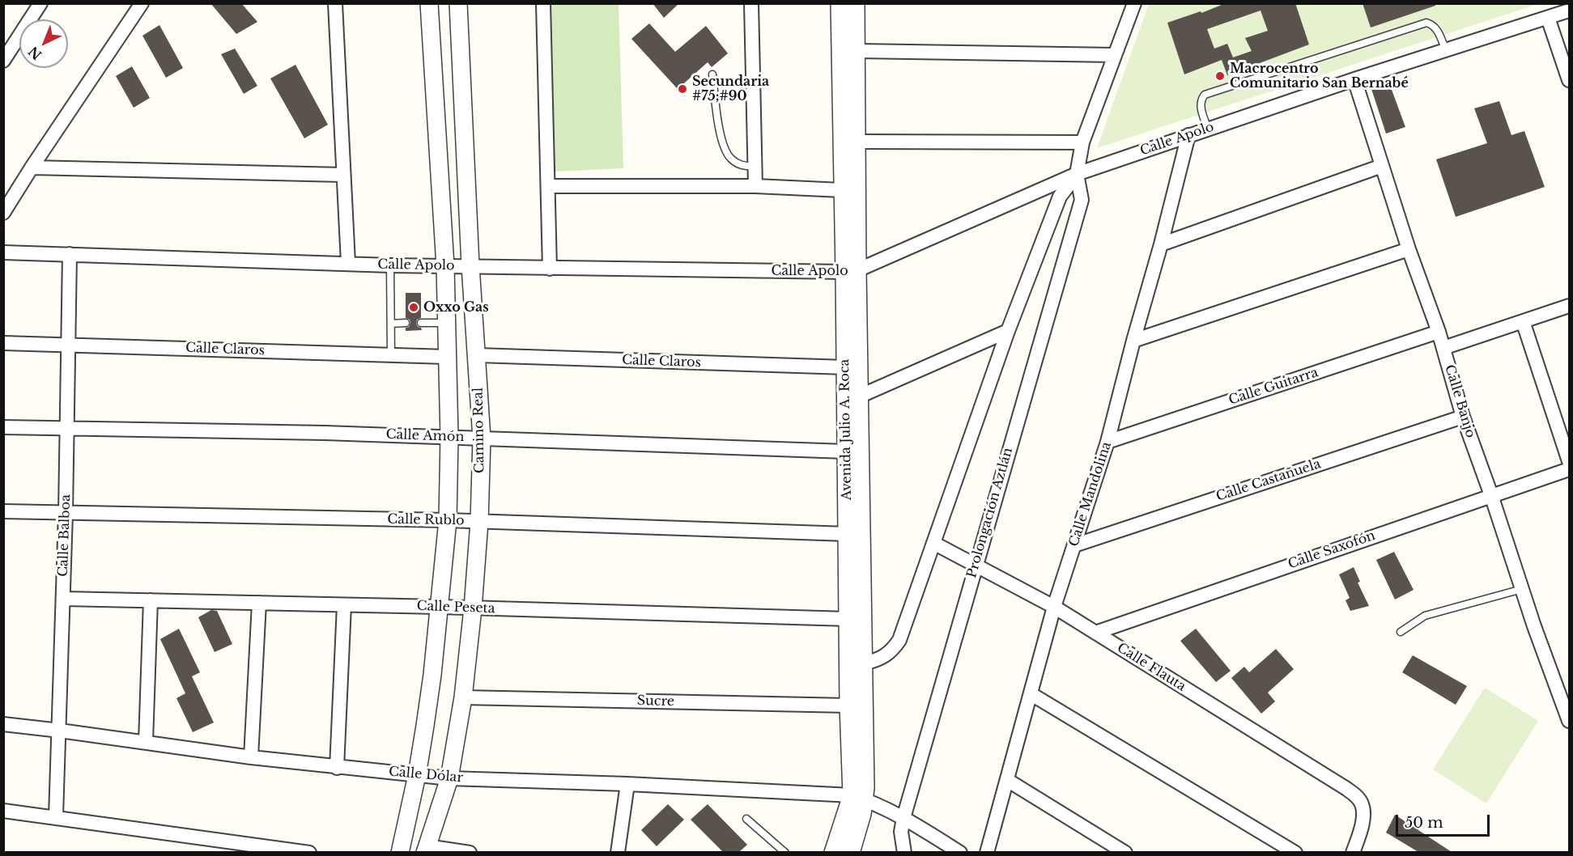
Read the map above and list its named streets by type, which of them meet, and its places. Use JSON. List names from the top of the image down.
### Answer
{
  "streets": {
    "street": [
      "Calle Apolo",
      "Calle Claros",
      "Calle Guitarra",
      "Calle Banjo",
      "Avenida Julio A. Roca",
      "Camino Real",
      "Calle Amón",
      "Calle Castañuela",
      "Calle Mandolina",
      "Prolongación Aztlán",
      "Calle Rublo",
      "Calle Balboa",
      "Calle Saxofón",
      "Calle Peseta",
      "Calle Flauta",
      "Sucre",
      "Calle Dólar"
    ]
  },
  "crossings": [
    ["Calle Apolo", "Calle Banjo"],
    ["Calle Apolo", "Avenida Julio A. Roca"],
    ["Calle Apolo", "Camino Real"],
    ["Calle Apolo", "Calle Mandolina"],
    ["Calle Apolo", "Prolongación Aztlán"],
    ["Calle Apolo", "Calle Balboa"],
    ["Calle Claros", "Avenida Julio A. Roca"],
    ["Calle Claros", "Camino Real"],
    ["Calle Claros", "Calle Balboa"],
    ["Calle Guitarra", "Calle Banjo"],
    ["Calle Guitarra", "Calle Mandolina"],
    ["Calle Banjo", "Calle Castañuela"],
    ["Calle Banjo", "Calle Saxofón"],
    ["Avenida Julio A. Roca", "Calle Amón"],
    ["Avenida Julio A. Roca", "Prolongación Aztlán"],
    ["Avenida Julio A. Roca", "Calle Rublo"],
    ["Avenida Julio A. Roca", "Calle Peseta"],
    ["Avenida Julio A. Roca", "Sucre"],
    ["Avenida Julio A. Roca", "Calle Dólar"],
    ["Camino Real", "Calle Amón"],
    ["Camino Real", "Calle Rublo"],
    ["Camino Real", "Calle Peseta"],
    ["Camino Real", "Sucre"],
    ["Camino Real", "Calle Dólar"],
    ["Calle Amón", "Calle Balboa"],
    ["Calle Castañuela", "Calle Mandolina"],
    ["Calle Mandolina", "Calle Flauta"],
    ["Prolongación Aztlán", "Calle Flauta"],
    ["Calle Rublo", "Calle Balboa"],
    ["Calle Balboa", "Calle Peseta"],
    ["Calle Balboa", "Calle Dólar"],
    ["Calle Saxofón", "Calle Flauta"]
  ],
  "places": ["Macrocentro Comunitario San Bernabé", "Secundaria #75;#90", "Oxxo Gas"],
  "scale_bar": "50 m",
  "north": "bottom left"
}
